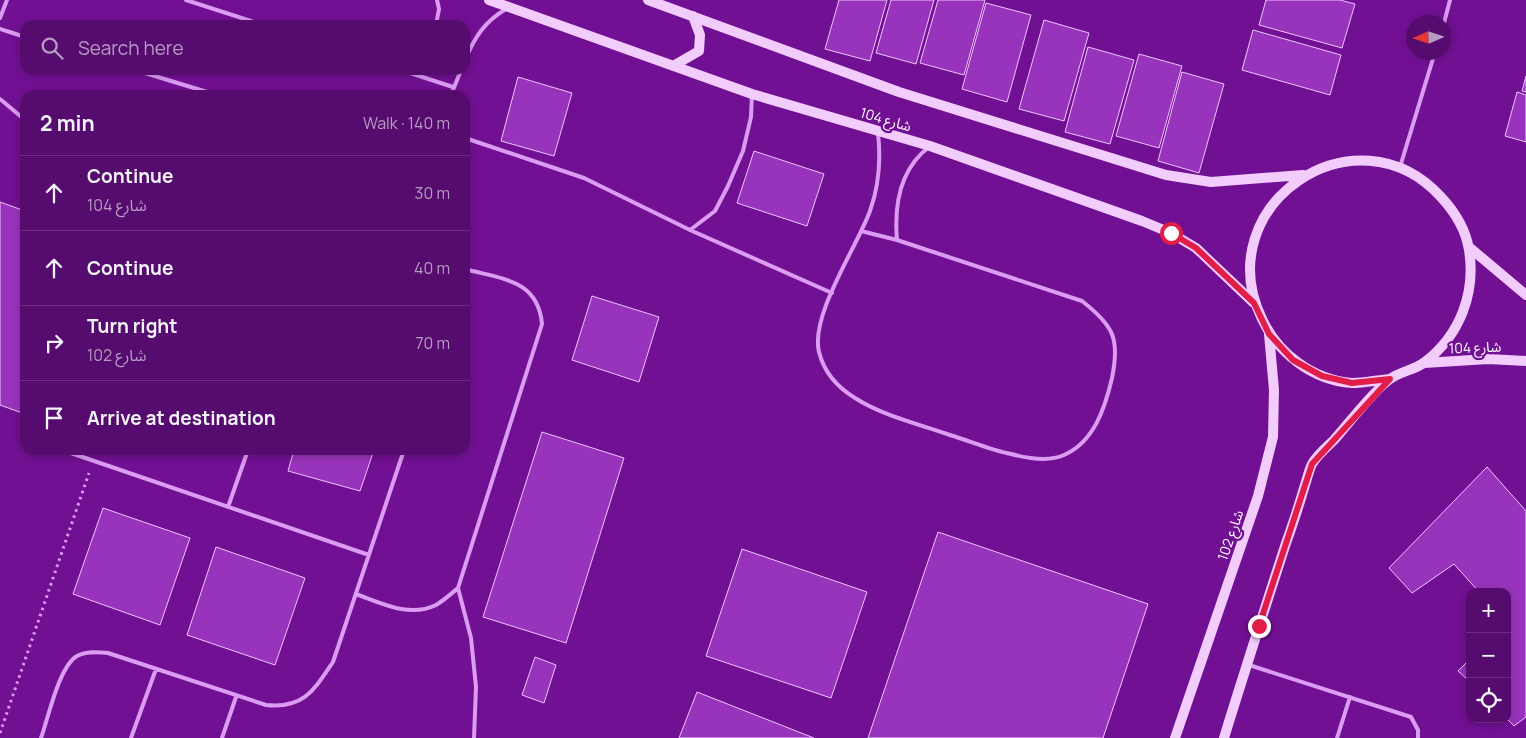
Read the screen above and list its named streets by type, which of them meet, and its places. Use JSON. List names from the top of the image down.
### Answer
{
  "streets": {
    "street": ["شارع 104", "شارع 102"]
  },
  "north": "left",
  "page": {
    "search": "Search here",
    "heading": ["2 min", "Walk · 140 m"],
    "list": [
      ["Continue", "شارع 104", "30 m"],
      ["Continue", "40 m"],
      ["Turn right", "شارع 102", "70 m"],
      "Arrive at destination"
    ],
    "map_buttons": ["+", "−"]
  }
}
